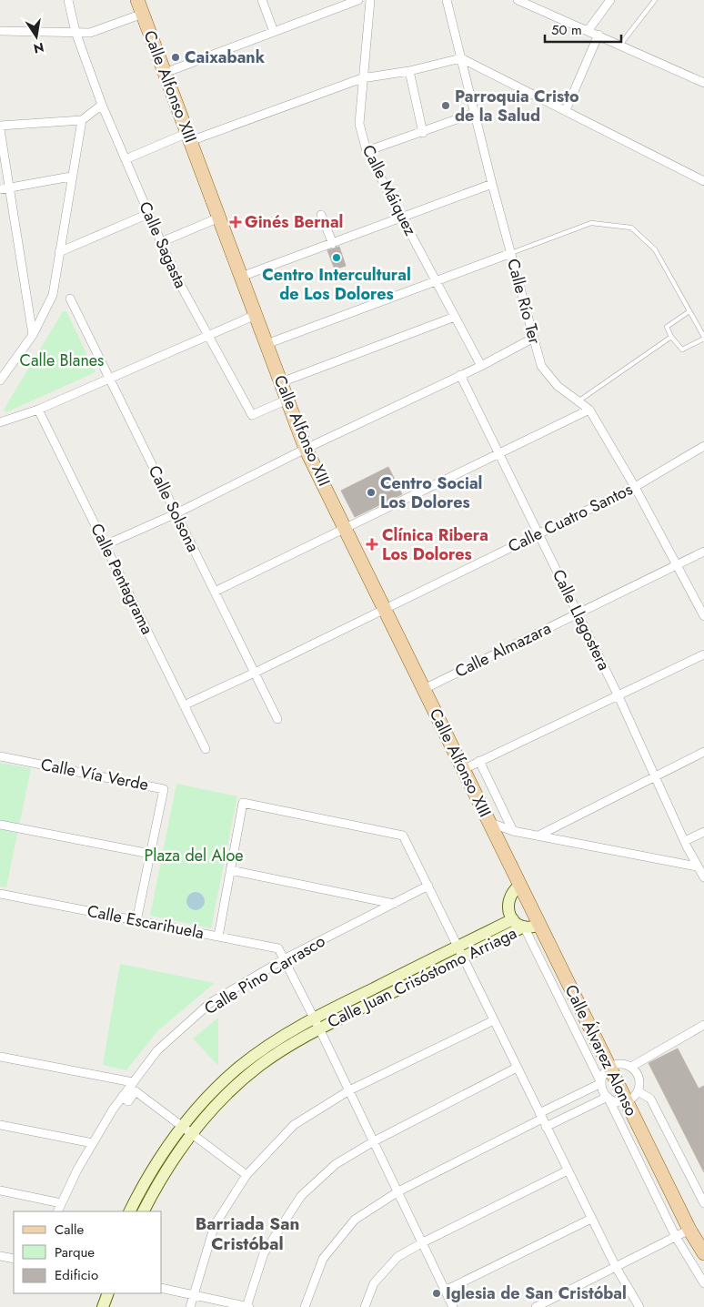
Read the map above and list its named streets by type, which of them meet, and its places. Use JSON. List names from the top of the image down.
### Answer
{
  "streets": {
    "main road": ["Calle Alfonso XIII", "Calle Álvarez Alonso"],
    "street": [
      "Calle Máiquez",
      "Calle Sagasta",
      "Calle Río Ter",
      "Calle Solsona",
      "Calle Cuatro Santos",
      "Calle Pentagrama",
      "Calle Llagostera",
      "Calle Almazara",
      "Calle Vía Verde",
      "Calle Escarihuela",
      "Calle Pino Carrasco",
      "Calle Juan Crisóstomo Arriaga"
    ]
  },
  "crossings": [
    ["Calle Alfonso XIII", "Calle Sagasta"],
    ["Calle Alfonso XIII", "Calle Cuatro Santos"],
    ["Calle Alfonso XIII", "Calle Almazara"],
    ["Calle Alfonso XIII", "Calle Álvarez Alonso"],
    ["Calle Río Ter", "Calle Cuatro Santos"],
    ["Calle Río Ter", "Calle Almazara"],
    ["Calle Solsona", "Calle Cuatro Santos"],
    ["Calle Cuatro Santos", "Calle Pentagrama"],
    ["Calle Cuatro Santos", "Calle Llagostera"],
    ["Calle Llagostera", "Calle Almazara"],
    ["Calle Vía Verde", "Calle Escarihuela"],
    ["Calle Escarihuela", "Calle Pino Carrasco"],
    ["Calle Juan Crisóstomo Arriaga", "Calle Álvarez Alonso"]
  ],
  "districts": ["Barriada San Cristóbal"],
  "parks": ["Calle Blanes", "Plaza del Aloe"],
  "places": {
    "other": [
      "Caixabank",
      "Parroquia Cristo de la Salud",
      "Centro Intercultural de Los Dolores",
      "Centro Social Los Dolores",
      "Iglesia de San Cristóbal"
    ],
    "health": ["Ginés Bernal", "Clínica Ribera Los Dolores"]
  },
  "legend": ["Calle", "Parque", "Edificio"],
  "scale_bar": "50 m",
  "north": "bottom"
}
